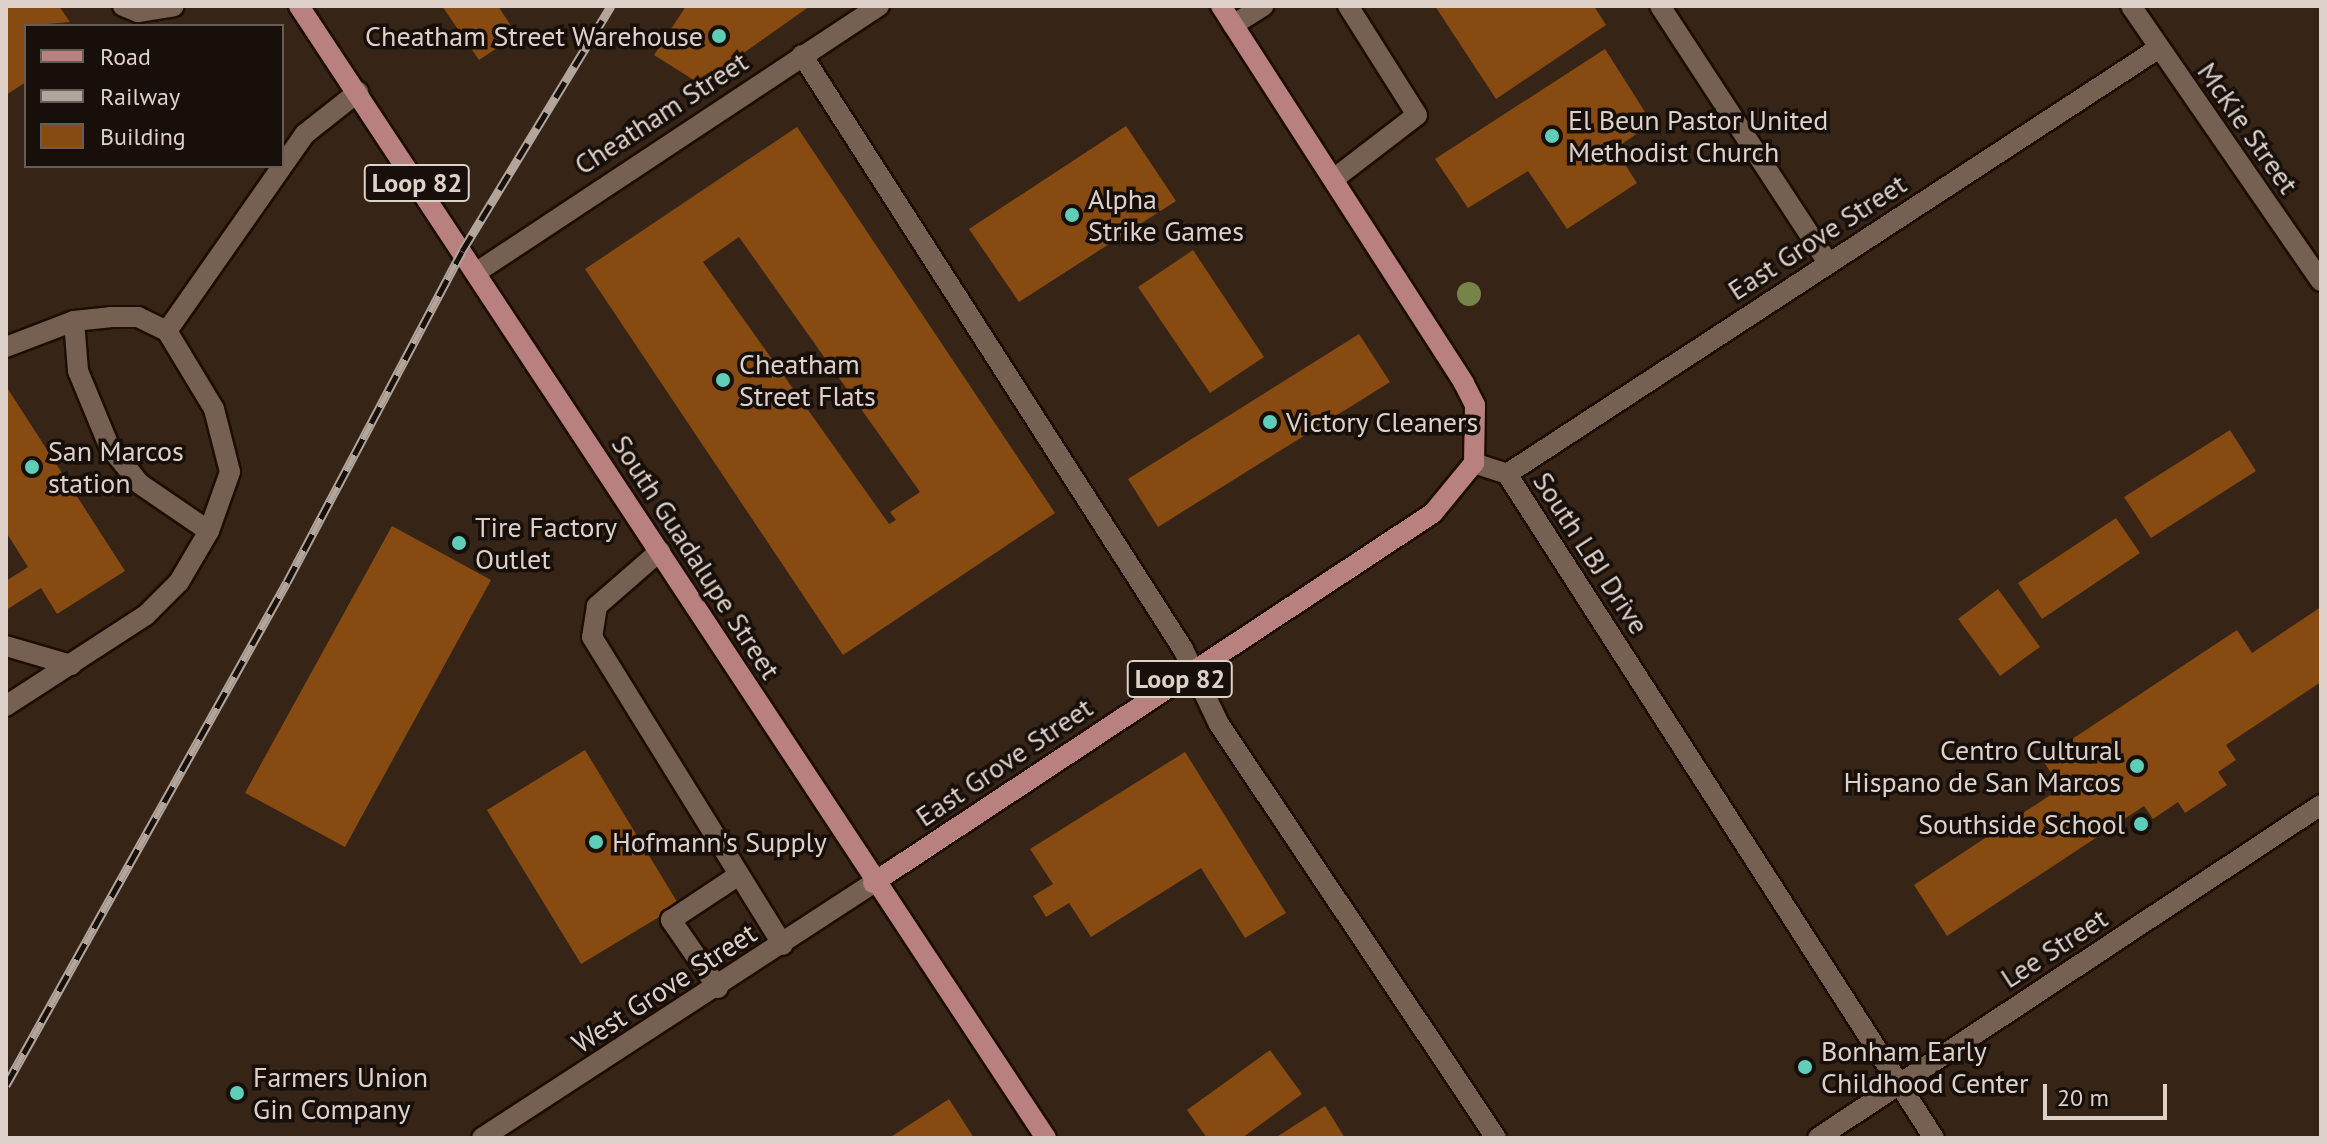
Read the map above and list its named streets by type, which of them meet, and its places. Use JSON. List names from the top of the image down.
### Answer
{
  "streets": {
    "main road": ["Loop 82", "East Grove Street", "South Guadalupe Street"],
    "street": [
      "Cheatham Street",
      "McKie Street",
      "South LBJ Drive",
      "Lee Street",
      "West Grove Street"
    ]
  },
  "crossings": [
    ["Cheatham Street", "South Guadalupe Street"],
    ["McKie Street", "East Grove Street"],
    ["East Grove Street", "South LBJ Drive"],
    ["East Grove Street", "South Guadalupe Street"],
    ["East Grove Street", "West Grove Street"],
    ["South LBJ Drive", "Lee Street"],
    ["South Guadalupe Street", "West Grove Street"]
  ],
  "places": [
    "Cheatham Street Warehouse",
    "El Beun Pastor United Methodist Church",
    "Alpha Strike Games",
    "Cheatham Street Flats",
    "Victory Cleaners",
    "San Marcos station",
    "Tire Factory Outlet",
    "Centro Cultural Hispano de San Marcos",
    "Southside School",
    "Hofmann's Supply",
    "Bonham Early Childhood Center",
    "Farmers Union Gin Company"
  ],
  "legend": ["Road", "Railway", "Building"],
  "scale_bar": "20 m"
}
